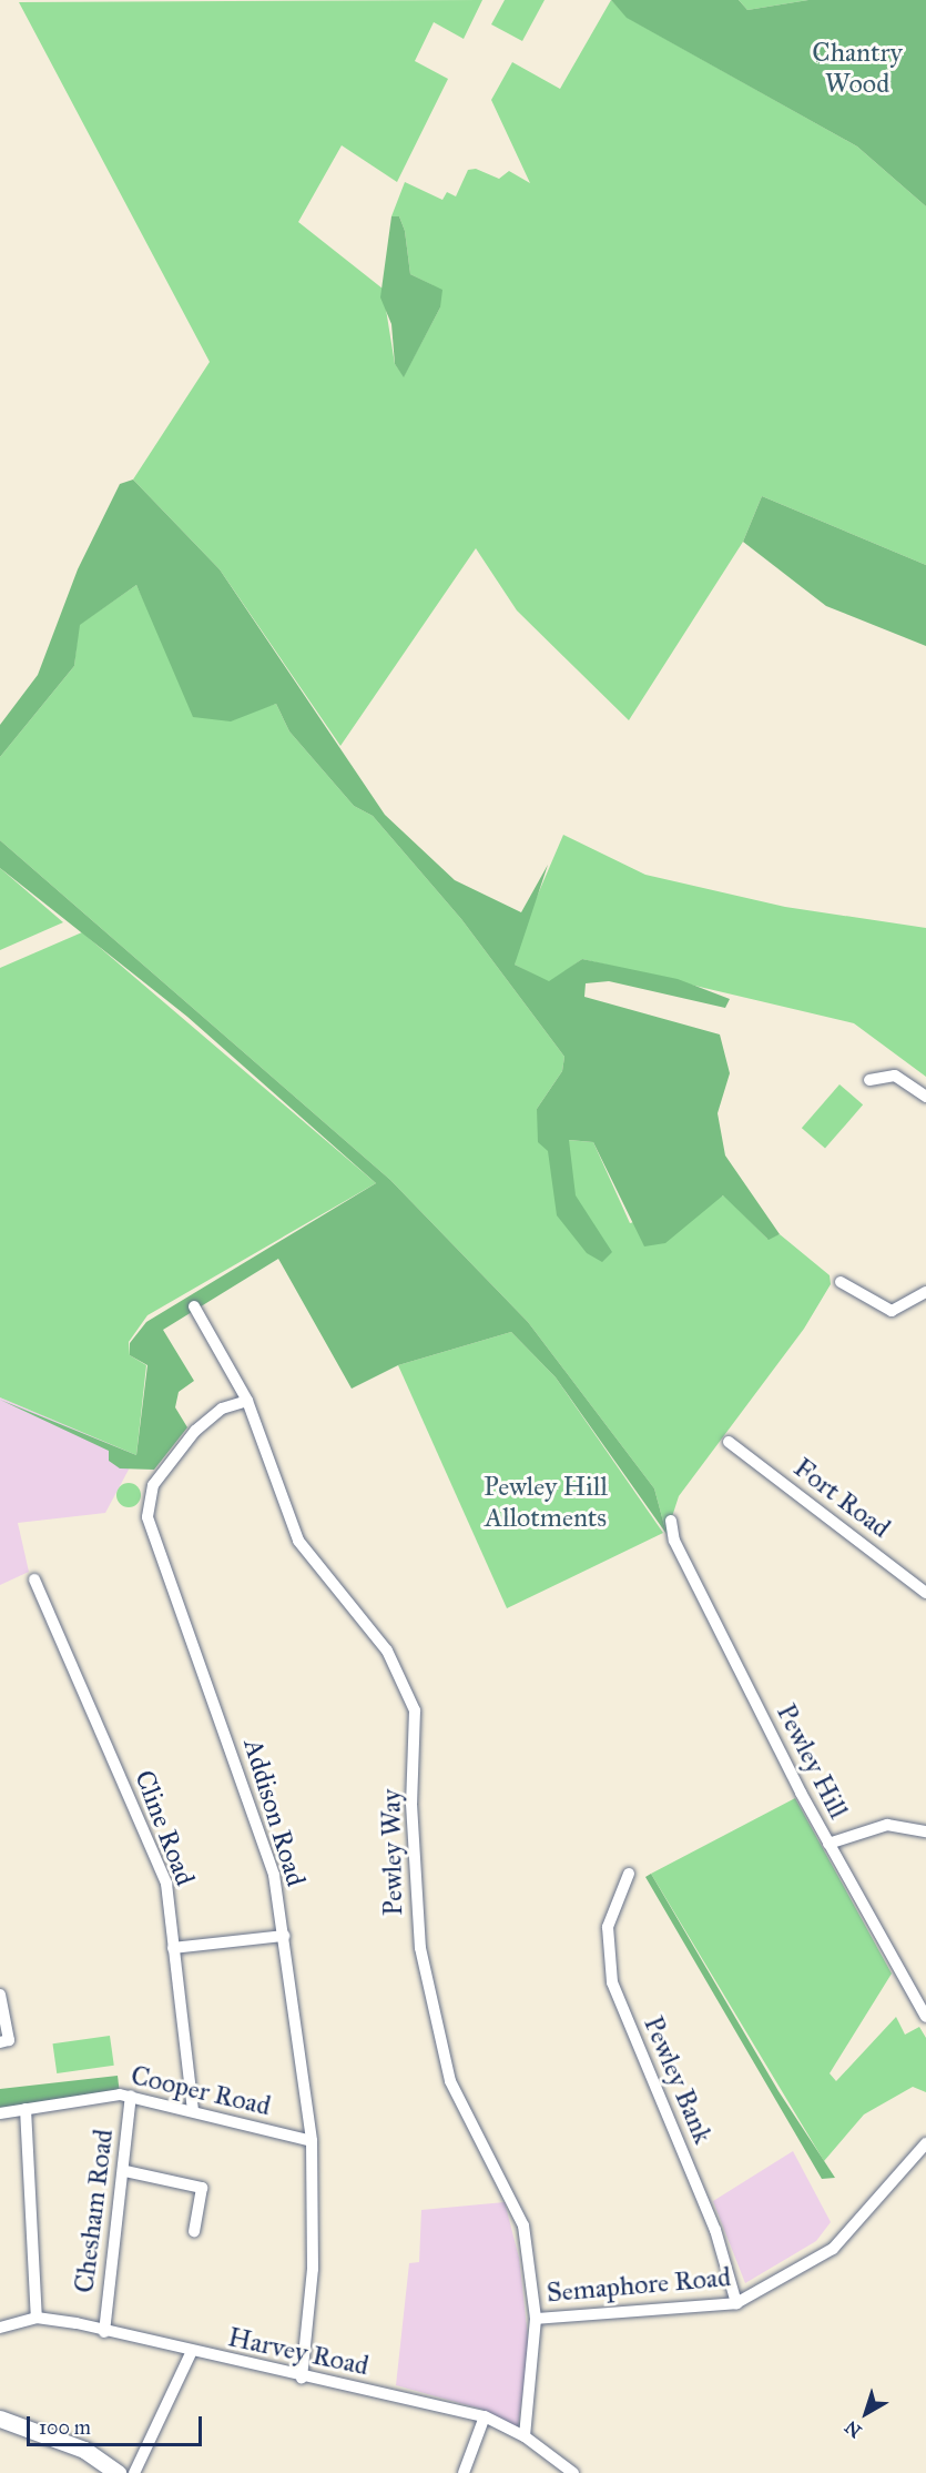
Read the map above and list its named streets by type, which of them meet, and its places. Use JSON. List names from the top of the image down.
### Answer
{
  "streets": {
    "street": [
      "Fort Road",
      "Pewley Hill",
      "Addison Road",
      "Cline Road",
      "Pewley Way",
      "Pewley Bank",
      "Cooper Road",
      "Chesham Road",
      "Semaphore Road",
      "Harvey Road"
    ]
  },
  "crossings": [
    ["Addison Road", "Pewley Way"],
    ["Addison Road", "Cooper Road"],
    ["Addison Road", "Harvey Road"],
    ["Cline Road", "Cooper Road"],
    ["Pewley Way", "Semaphore Road"],
    ["Pewley Way", "Harvey Road"],
    ["Pewley Bank", "Semaphore Road"],
    ["Cooper Road", "Chesham Road"],
    ["Chesham Road", "Harvey Road"]
  ],
  "parks": ["Chantry Wood", "Pewley Hill Allotments"],
  "scale_bar": "100 m",
  "north": "bottom left"
}
